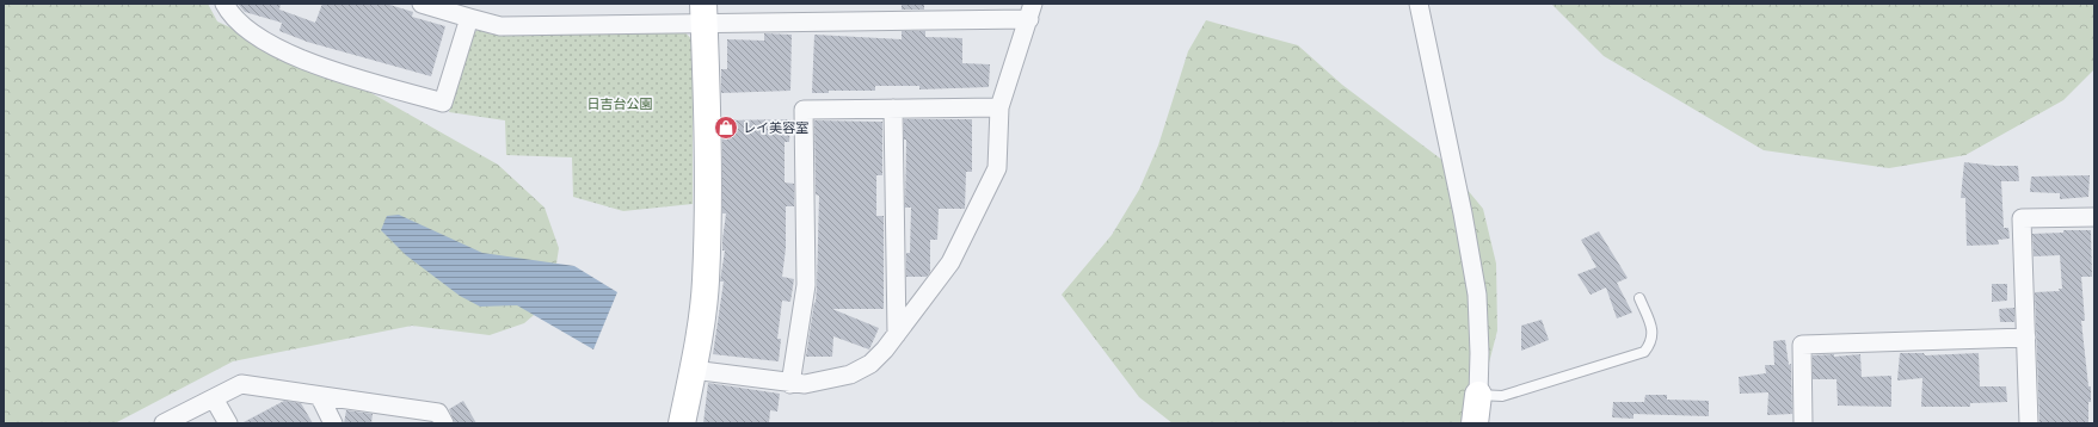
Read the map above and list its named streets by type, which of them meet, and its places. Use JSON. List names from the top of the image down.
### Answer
{
  "parks": ["日吉台公園"],
  "places": {
    "shop": ["レイ美容室"]
  }
}
